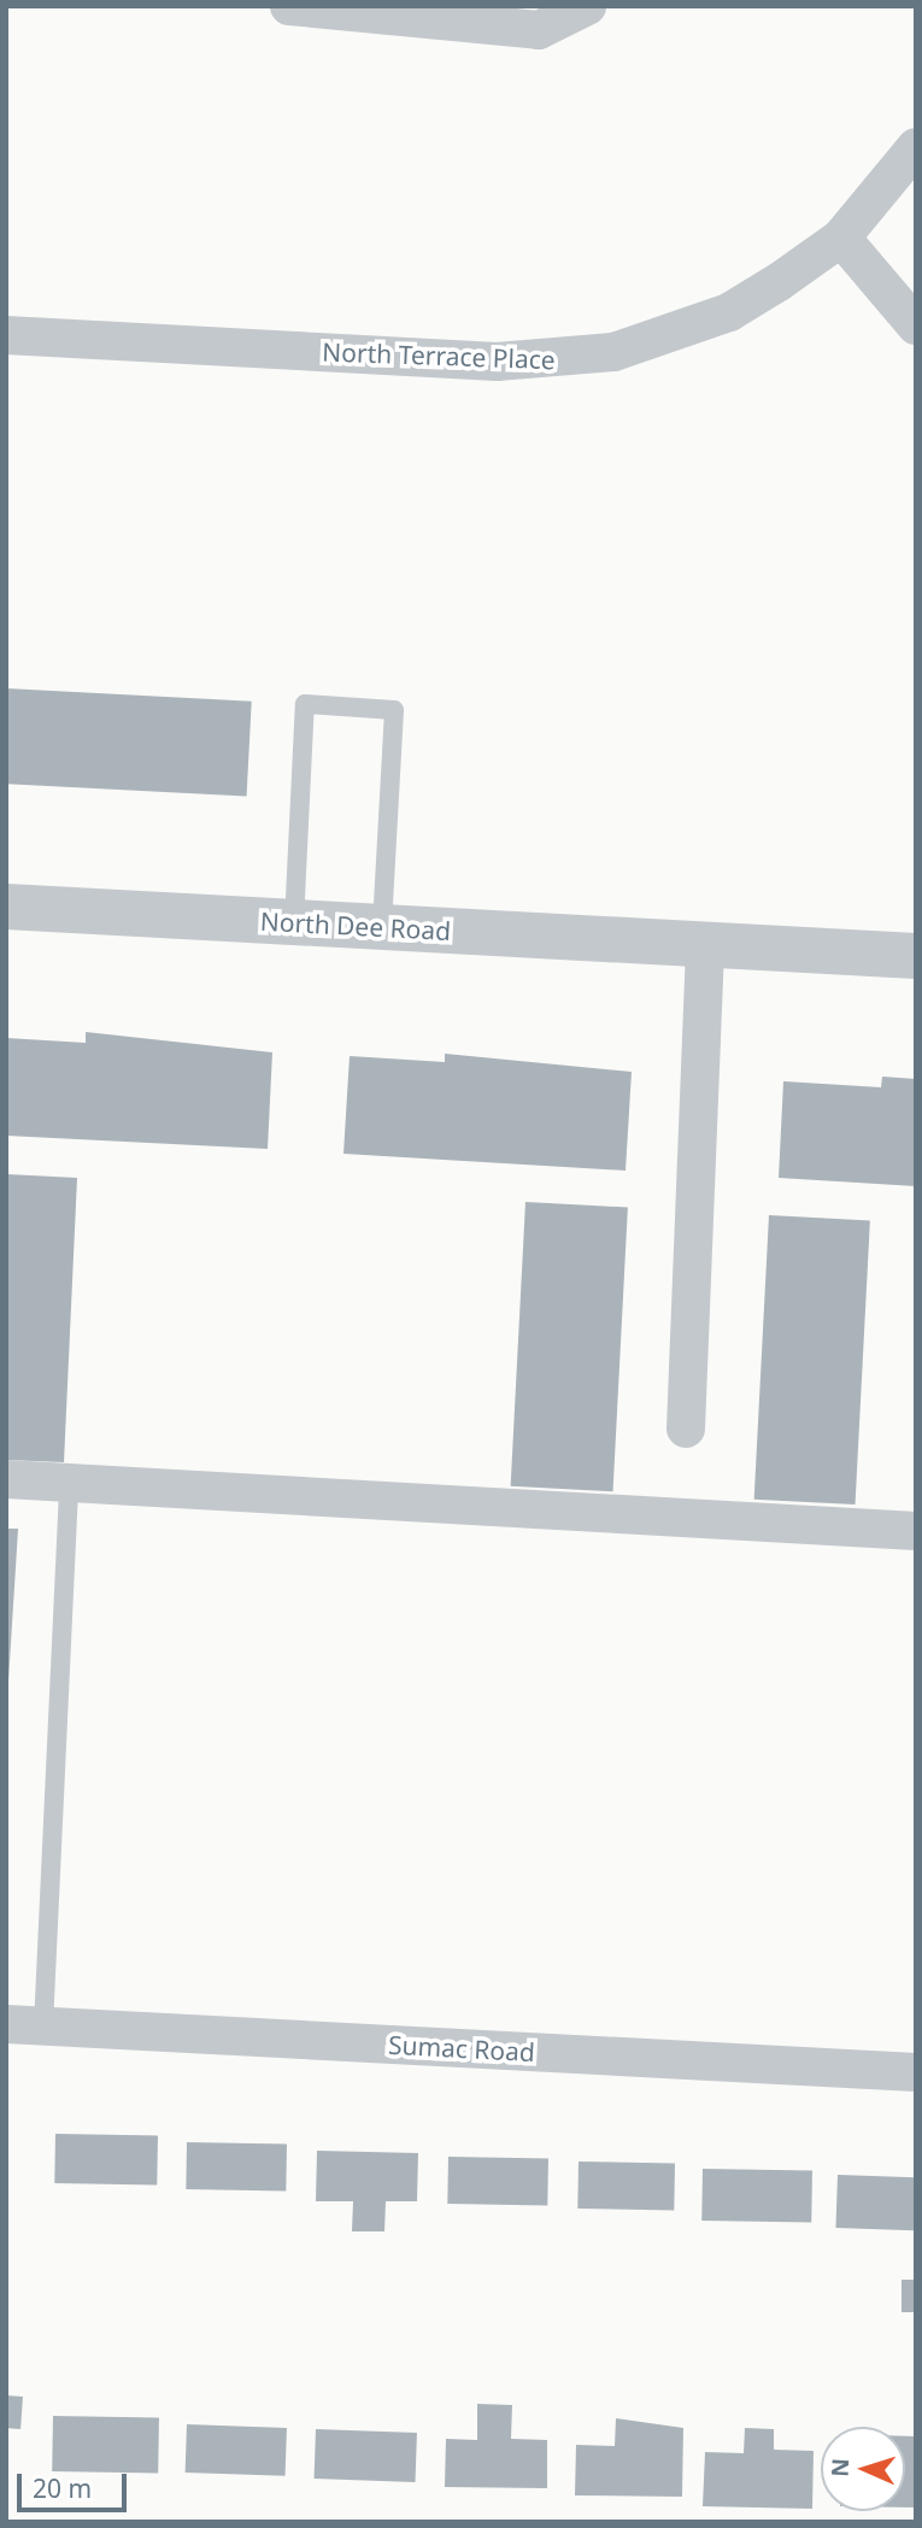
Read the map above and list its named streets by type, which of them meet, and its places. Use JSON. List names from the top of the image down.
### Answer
{
  "streets": {
    "street": ["North Terrace Place", "North Dee Road", "Sumac Road"]
  },
  "scale_bar": "20 m",
  "north": "left"
}
